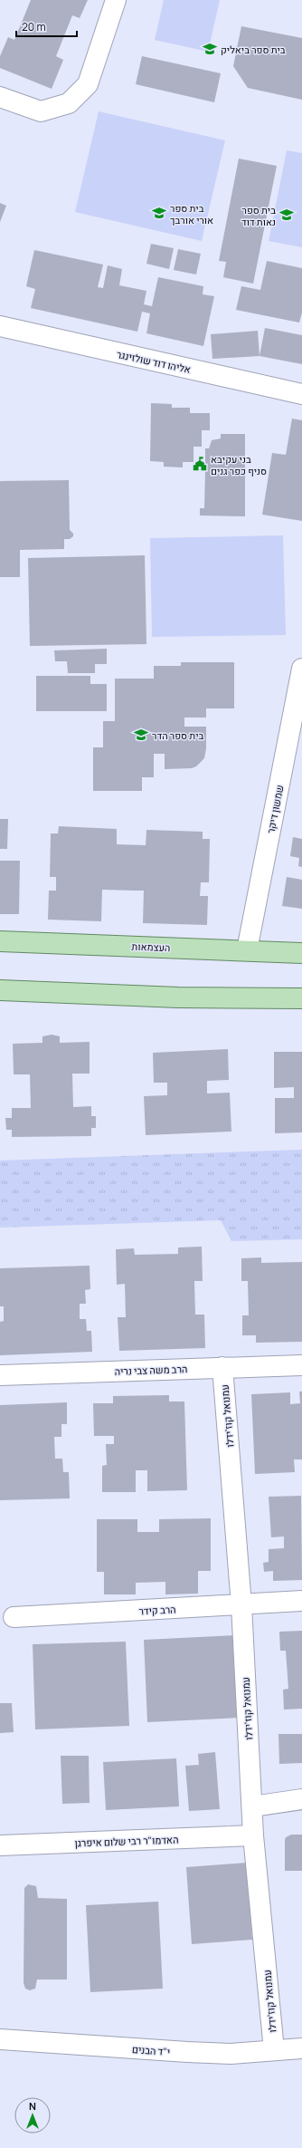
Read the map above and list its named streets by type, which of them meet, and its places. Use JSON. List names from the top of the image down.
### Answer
{
  "streets": {
    "main road": ["העצמאות"],
    "street": [
      "אליהו דוד שולזינגר",
      "שמשון דיקר",
      "הרב משה צבי נריה",
      "עמנואל קוז'ידלו",
      "הרב קידר",
      "האדמו\"ר רבי שלום איפרגן",
      "י\"ד הבנים"
    ]
  },
  "crossings": [
    ["שמשון דיקר", "העצמאות"],
    ["הרב משה צבי נריה", "עמנואל קוז'ידלו"],
    ["עמנואל קוז'ידלו", "הרב קידר"],
    ["עמנואל קוז'ידלו", "האדמו\"ר רבי שלום איפרגן"],
    ["עמנואל קוז'ידלו", "י\"ד הבנים"]
  ],
  "places": {
    "school or university": [
      "בית ספר ביאליק",
      "בית ספר אורי אורבך",
      "בית ספר נאות דוד",
      "בית ספר הדר"
    ],
    "public building": ["בני עקיבא סניף כפר גנים"]
  },
  "scale_bar": "20 m",
  "north": "top"
}
